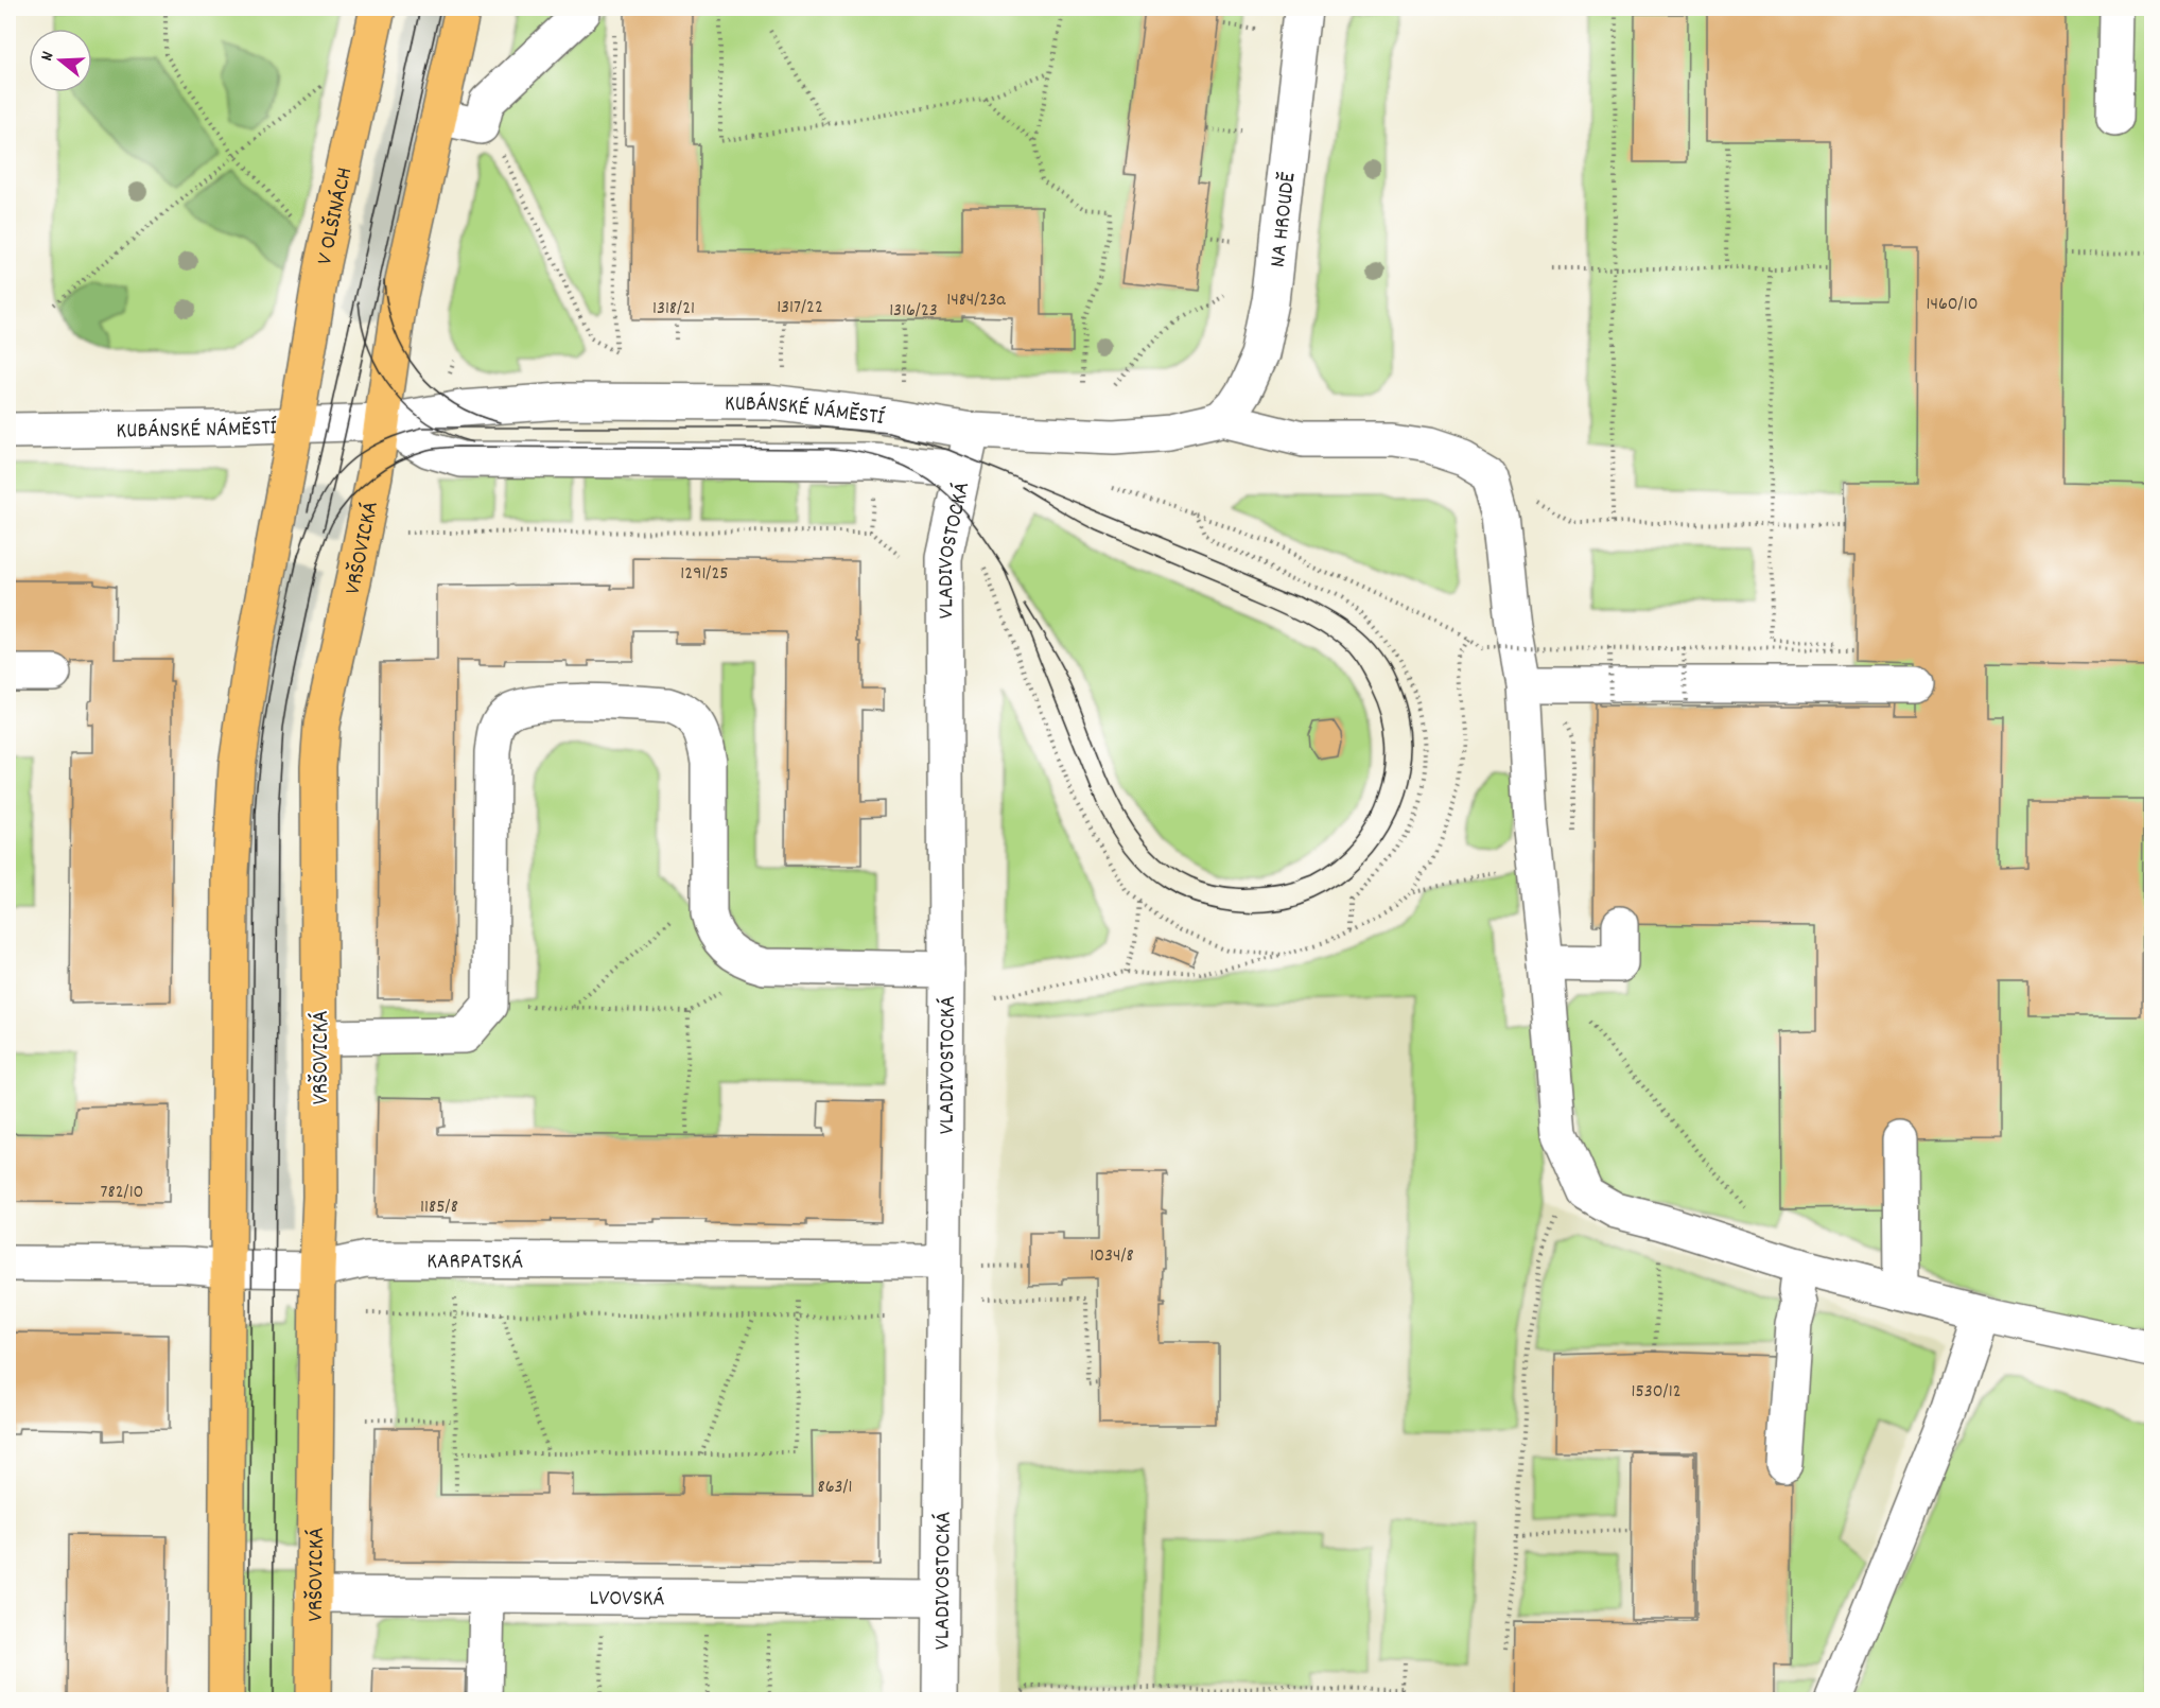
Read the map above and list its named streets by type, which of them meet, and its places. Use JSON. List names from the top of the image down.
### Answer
{
  "streets": {
    "main road": ["V OLŠINÁCH", "VRŠOVICKÁ"],
    "street": [
      "NA HROUDĚ",
      "KUBÁNSKÉ NÁMĚSTÍ",
      "VLADIVOSTOCKÁ",
      "KARPATSKÁ",
      "LVOVSKÁ"
    ]
  },
  "crossings": [
    ["V OLŠINÁCH", "KUBÁNSKÉ NÁMĚSTÍ"],
    ["NA HROUDĚ", "KUBÁNSKÉ NÁMĚSTÍ"],
    ["KUBÁNSKÉ NÁMĚSTÍ", "VRŠOVICKÁ"],
    ["KUBÁNSKÉ NÁMĚSTÍ", "VLADIVOSTOCKÁ"],
    ["VRŠOVICKÁ", "KARPATSKÁ"],
    ["VRŠOVICKÁ", "LVOVSKÁ"],
    ["VLADIVOSTOCKÁ", "KARPATSKÁ"],
    ["VLADIVOSTOCKÁ", "LVOVSKÁ"]
  ],
  "house_numbers": [
    "1484/23a",
    "1460/10",
    "1317/22",
    "1318/21",
    "1316/23",
    "1291/25",
    "782/10",
    "1185/8",
    "1034/8",
    "1530/12",
    "863/1"
  ],
  "north": "left"
}
